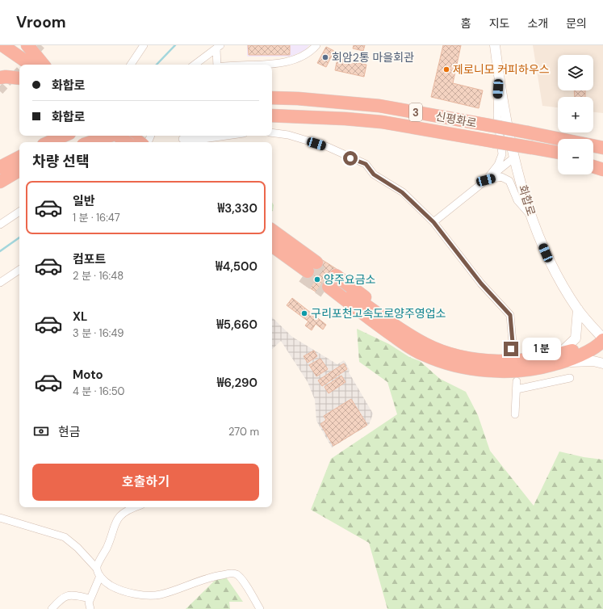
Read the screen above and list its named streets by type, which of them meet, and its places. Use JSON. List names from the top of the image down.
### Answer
{
  "streets": {
    "highway": ["3", "신평화로"],
    "main road": ["화합로"]
  },
  "places": [
    "회암2통 마을회관",
    "제로니모 커피하우스",
    "양주요금소",
    "구리포천고속도로양주영업소"
  ],
  "page": {
    "header": "Vroom",
    "nav": [
      "홈",
      "지도",
      "소개",
      "문의"
    ],
    "map_buttons": ["+", "−"],
    "banner": ["화합로", "화합로"],
    "heading": "차량 선택",
    "list": [
      {
        "name": "일반",
        "note": "1 분 · 16:47",
        "value": "₩3,330"
      },
      {
        "name": "컴포트",
        "note": "2 분 · 16:48",
        "value": "₩4,500"
      },
      {
        "name": "XL",
        "note": "3 분 · 16:49",
        "value": "₩5,660"
      },
      {
        "name": "Moto",
        "note": "4 분 · 16:50",
        "value": "₩6,290"
      }
    ],
    "bubble": "1 분",
    "pay": ["현금", "270 m"],
    "buttons": "호출하기"
  }
}
